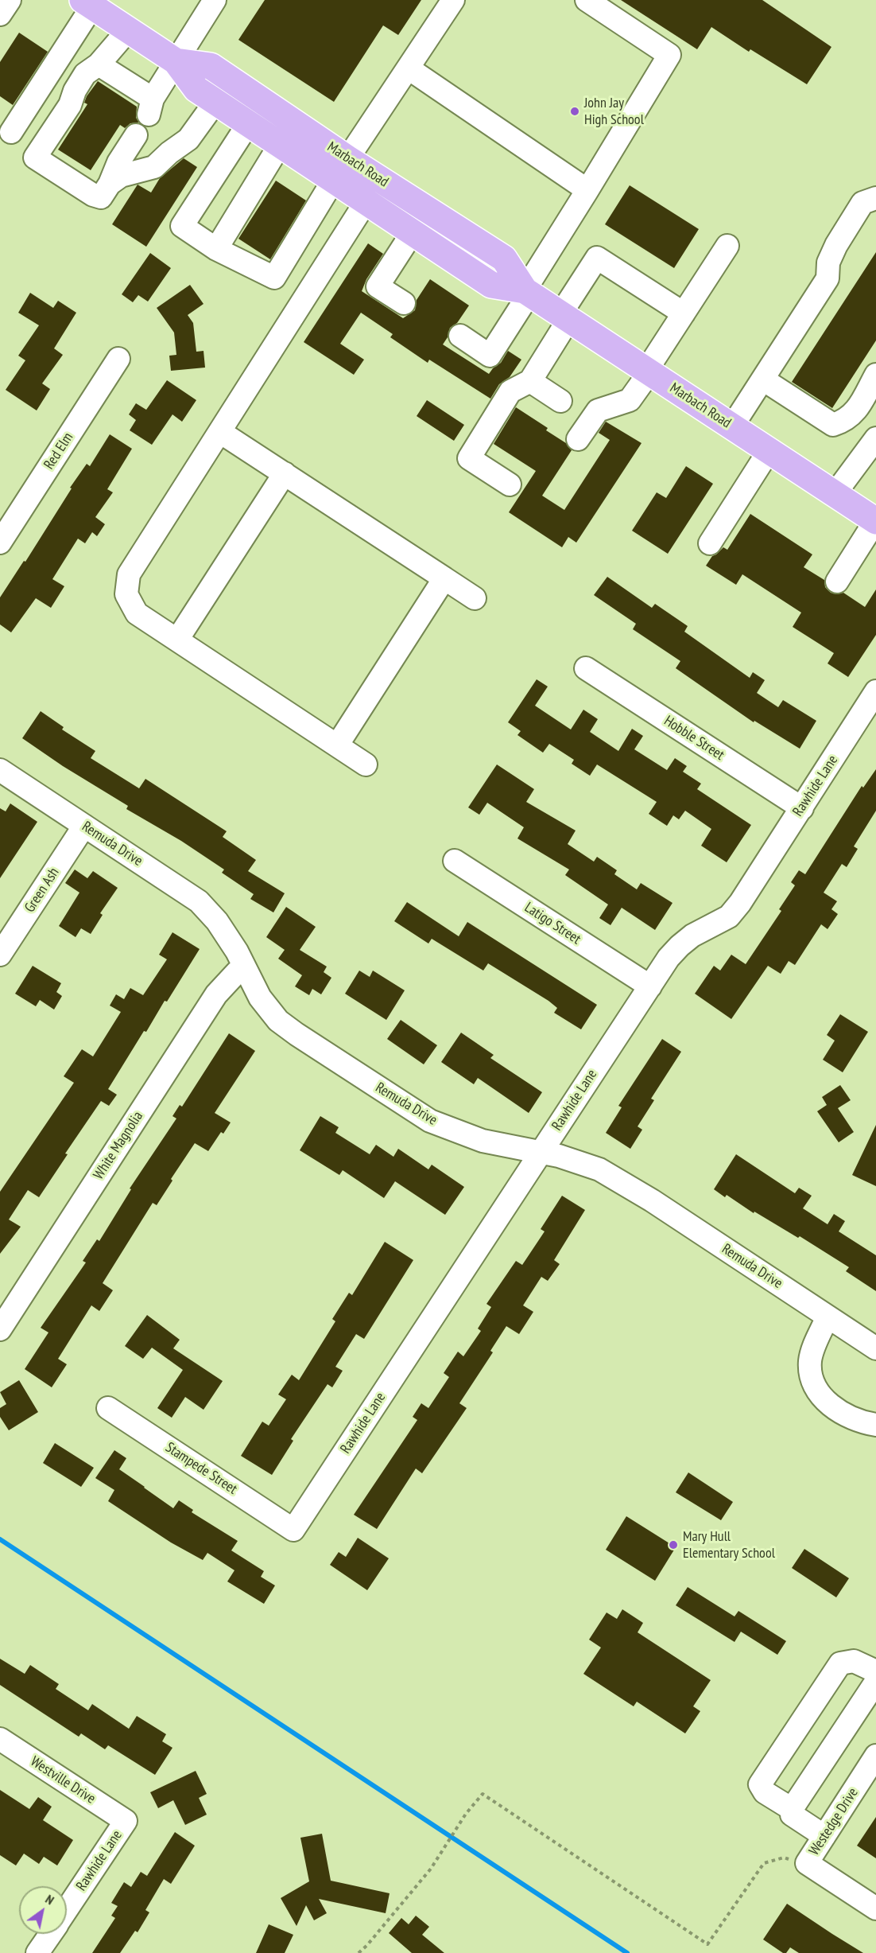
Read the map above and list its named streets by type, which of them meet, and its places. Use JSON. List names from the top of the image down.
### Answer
{
  "streets": {
    "main road": ["Marbach Road"],
    "street": [
      "Red Elm",
      "Hobble Street",
      "Rawhide Lane",
      "Remuda Drive",
      "Green Ash",
      "Latigo Street",
      "White Magnolia",
      "Stampede Street",
      "Westville Drive",
      "Westedge Drive"
    ]
  },
  "crossings": [
    ["Hobble Street", "Rawhide Lane"],
    ["Rawhide Lane", "Remuda Drive"],
    ["Rawhide Lane", "Latigo Street"],
    ["Rawhide Lane", "Stampede Street"],
    ["Rawhide Lane", "Westville Drive"],
    ["Remuda Drive", "Green Ash"],
    ["Remuda Drive", "White Magnolia"]
  ],
  "places": ["John Jay High School", "Mary Hull Elementary School"],
  "north": "top right"
}
